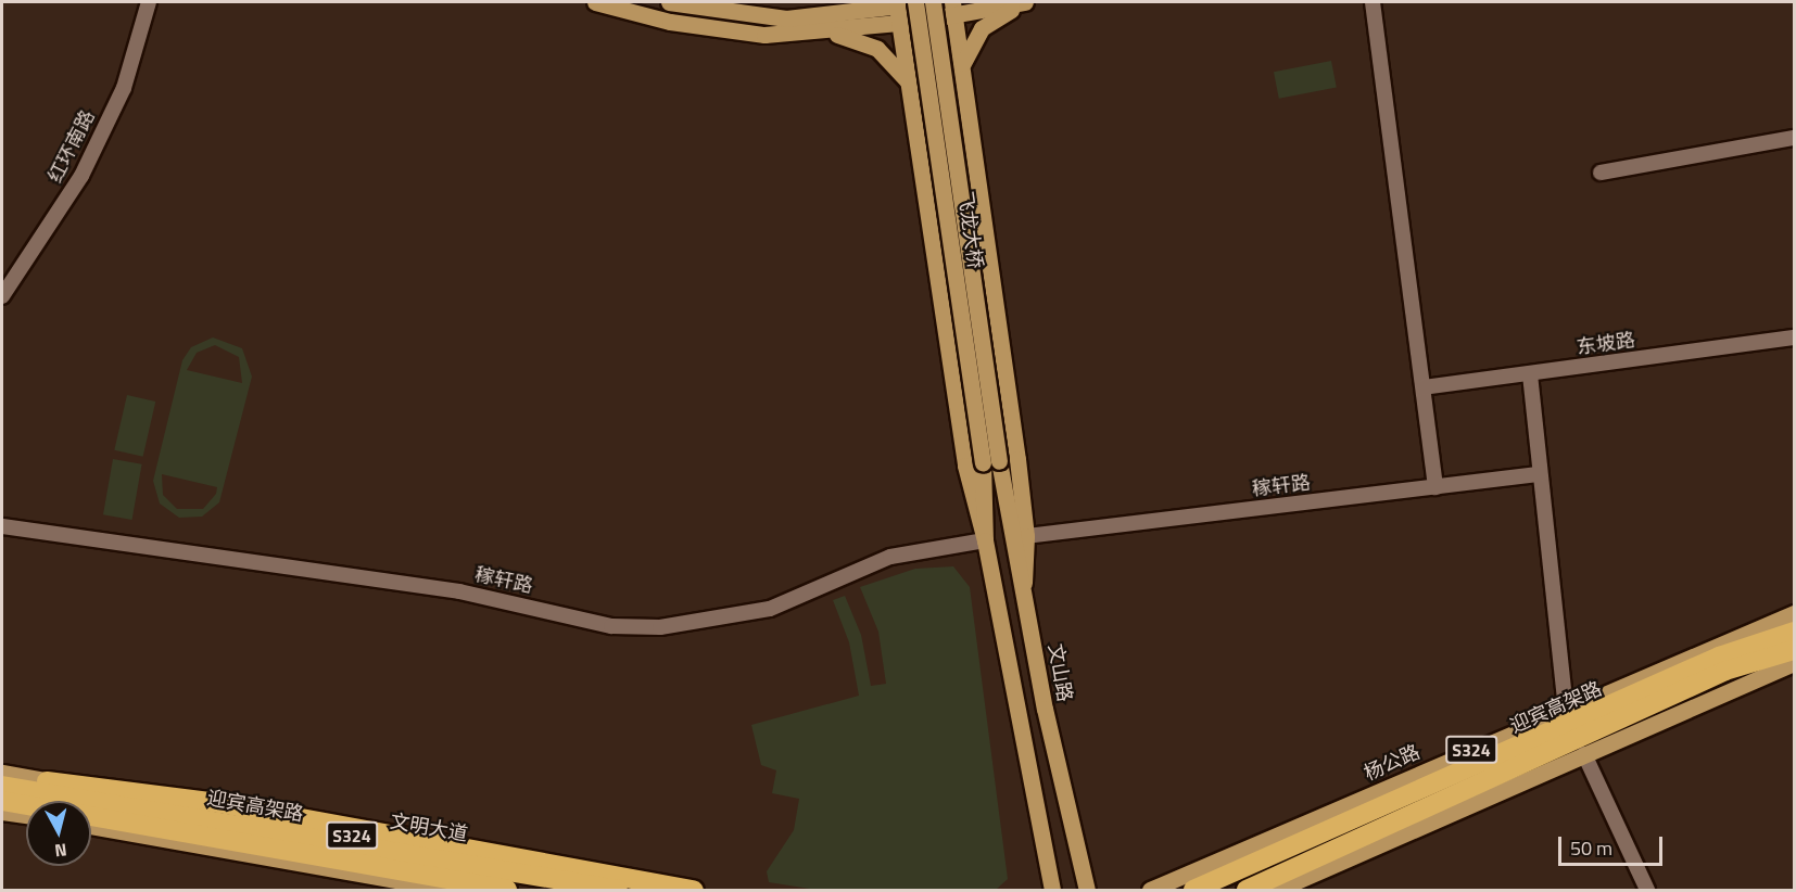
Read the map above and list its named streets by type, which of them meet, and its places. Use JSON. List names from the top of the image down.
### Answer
{
  "streets": {
    "highway": ["迎宾高架路"],
    "main road": [
      "飞龙大桥",
      "文山路",
      "S324",
      "杨公路",
      "文明大道"
    ],
    "street": ["红环南路", "东坡路", "稼轩路"]
  },
  "crossings": [
    ["飞龙大桥", "文山路"]
  ],
  "scale_bar": "50 m",
  "north": "bottom"
}
